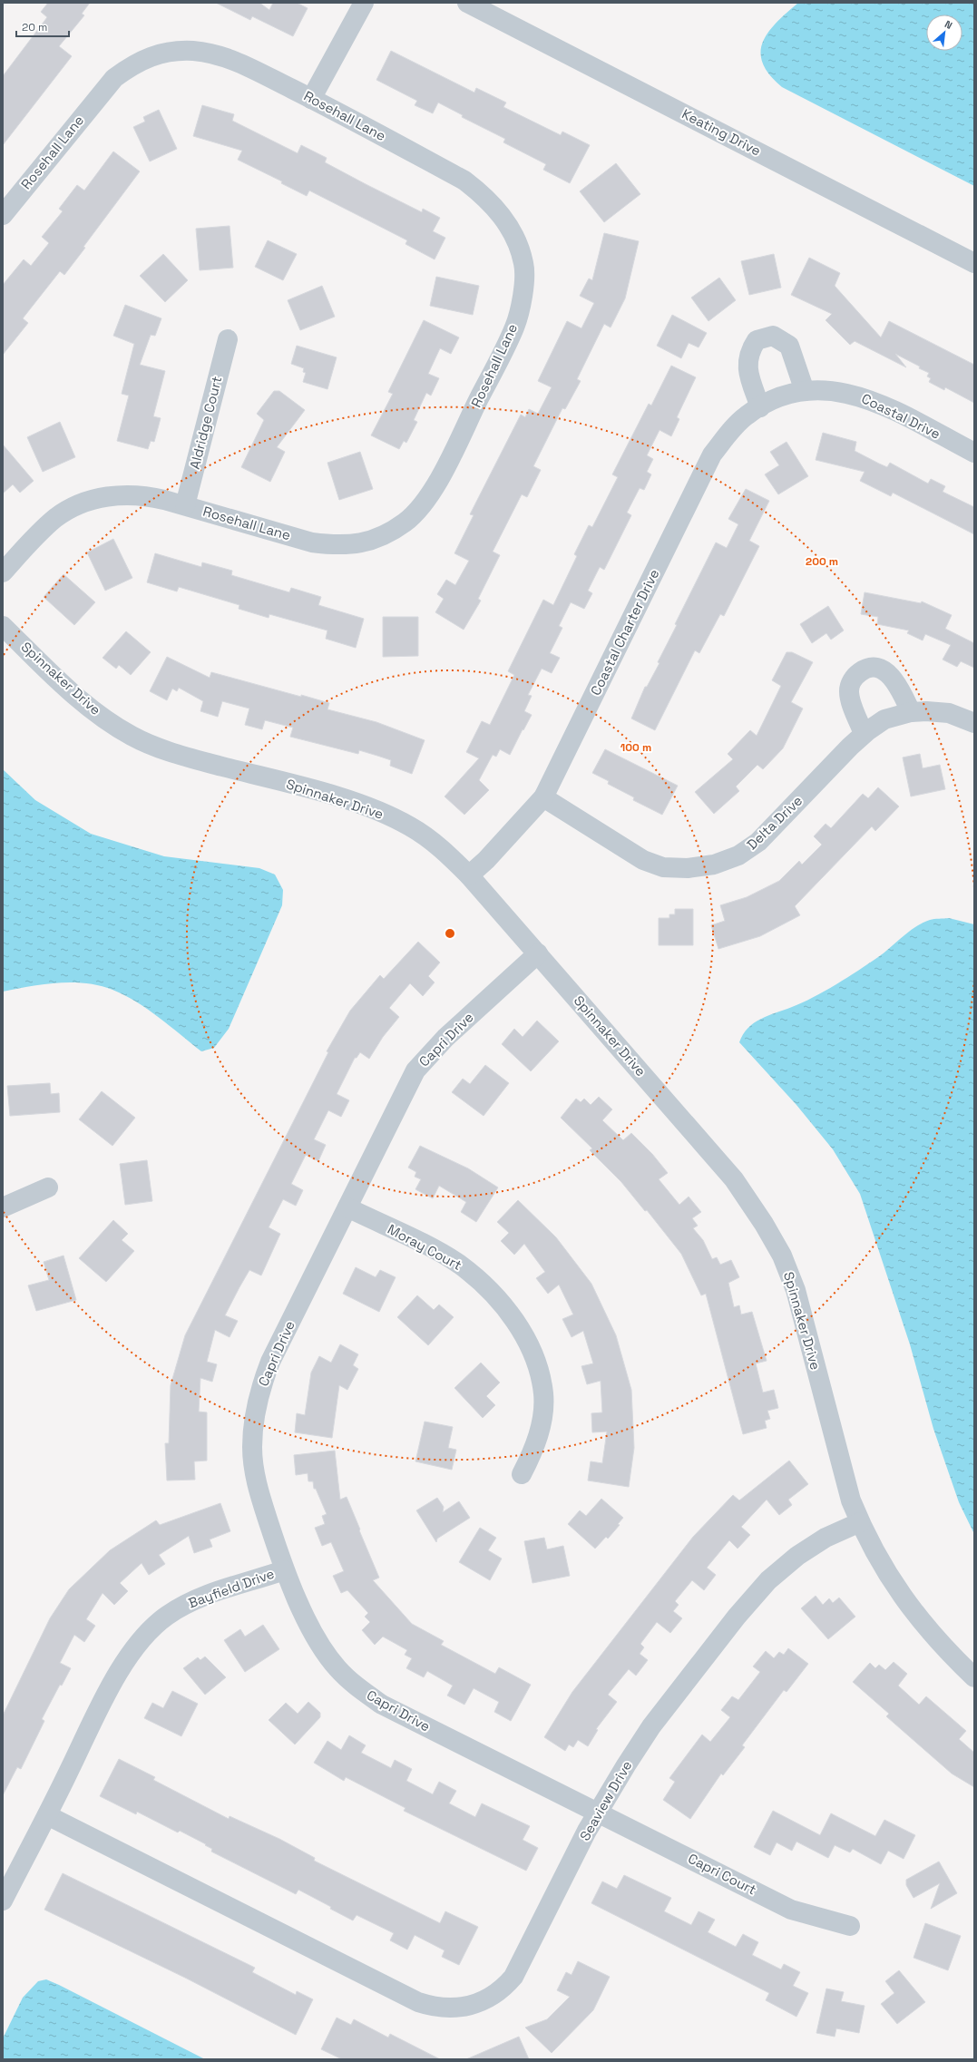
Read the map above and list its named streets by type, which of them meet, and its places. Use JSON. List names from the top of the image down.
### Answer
{
  "streets": {
    "street": [
      "Rosehall Lane",
      "Keating Drive",
      "Coastal Drive",
      "Aldridge Court",
      "Coastal Charter Drive",
      "Spinnaker Drive",
      "Delta Drive",
      "Capri Drive",
      "Moray Court",
      "Bayfield Drive",
      "Seaview Drive",
      "Capri Court"
    ]
  },
  "crossings": [
    ["Rosehall Lane", "Aldridge Court"],
    ["Coastal Drive", "Coastal Charter Drive"],
    ["Coastal Charter Drive", "Spinnaker Drive"],
    ["Coastal Charter Drive", "Delta Drive"],
    ["Spinnaker Drive", "Capri Drive"],
    ["Spinnaker Drive", "Seaview Drive"],
    ["Capri Drive", "Moray Court"],
    ["Capri Drive", "Bayfield Drive"],
    ["Capri Drive", "Seaview Drive"],
    ["Capri Drive", "Capri Court"],
    ["Bayfield Drive", "Seaview Drive"],
    ["Seaview Drive", "Capri Court"]
  ],
  "scale_bar": "20 m",
  "north": "top right",
  "rings": ["200 m", "100 m"]
}
